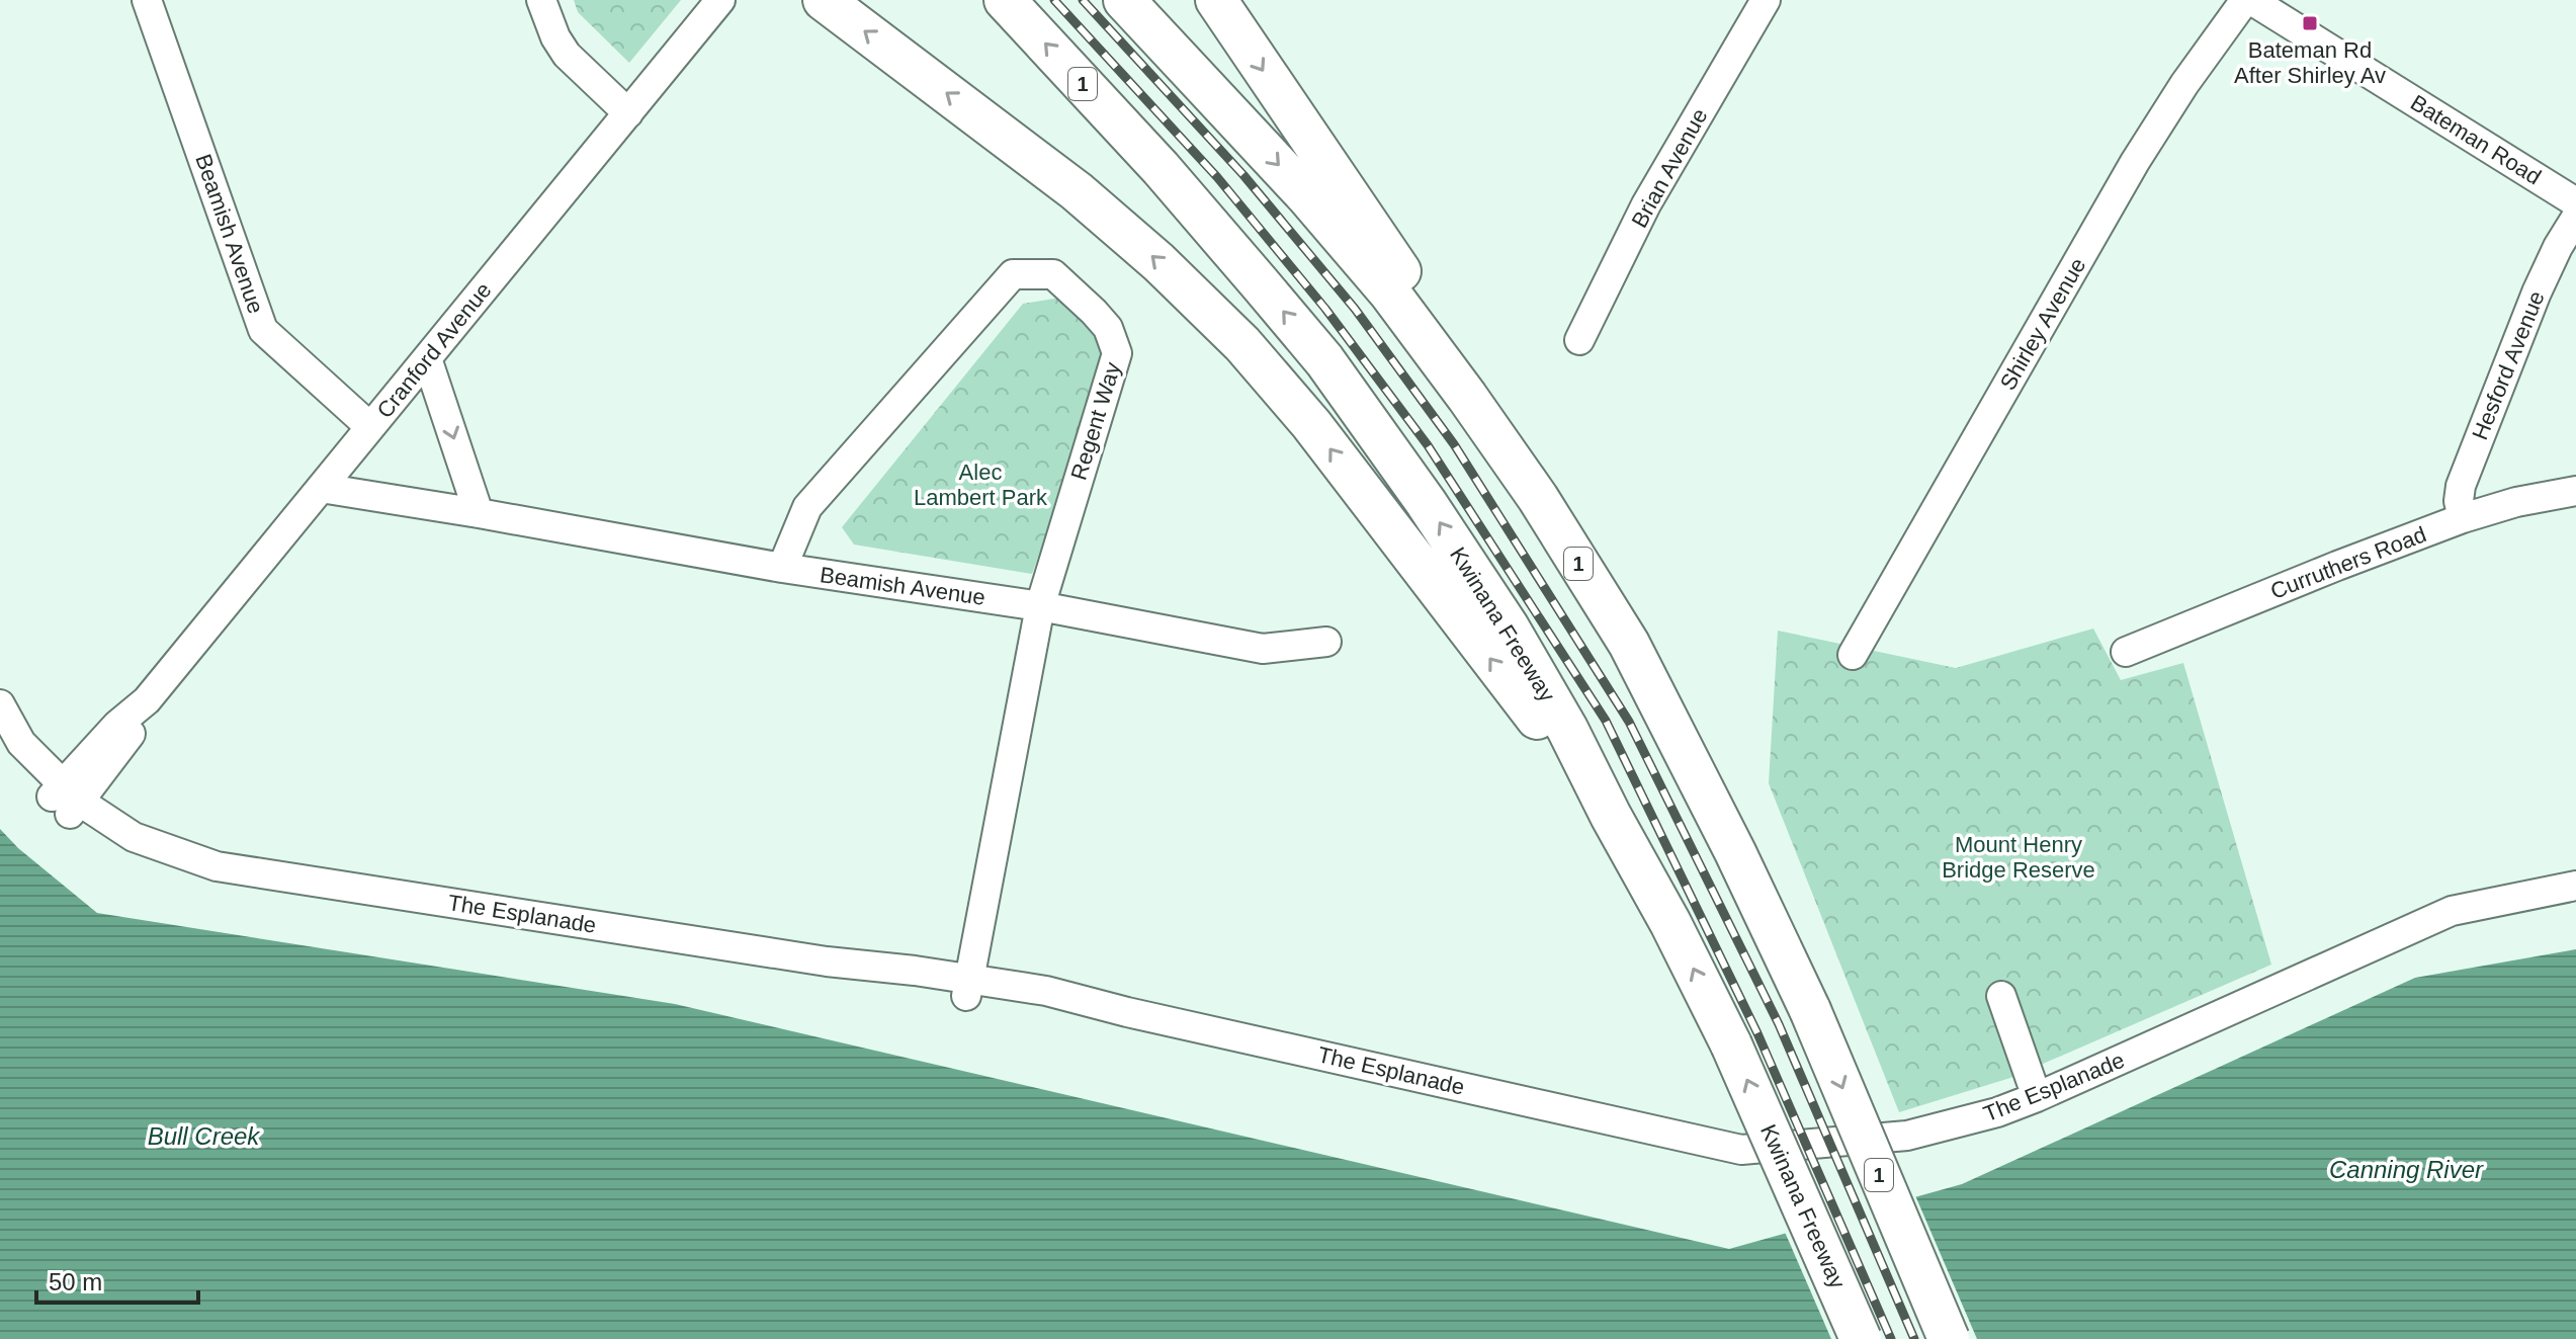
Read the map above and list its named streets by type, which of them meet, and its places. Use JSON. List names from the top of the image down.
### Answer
{
  "streets": {
    "highway": ["1", "Kwinana Freeway"],
    "street": [
      "Bateman Road",
      "Brian Avenue",
      "Beamish Avenue",
      "Shirley Avenue",
      "Cranford Avenue",
      "Hesford Avenue",
      "Regent Way",
      "Curruthers Road",
      "The Esplanade"
    ]
  },
  "crossings": [
    ["Beamish Avenue", "Cranford Avenue"],
    ["Beamish Avenue", "Regent Way"],
    ["Cranford Avenue", "The Esplanade"],
    ["Hesford Avenue", "Curruthers Road"],
    ["Regent Way", "The Esplanade"]
  ],
  "water": ["Bull Creek", "Canning River"],
  "parks": ["Alec Lambert Park", "Mount Henry Bridge Reserve"],
  "places": {
    "transit": ["Bateman Rd After Shirley Av"]
  },
  "scale_bar": "50 m"
}
